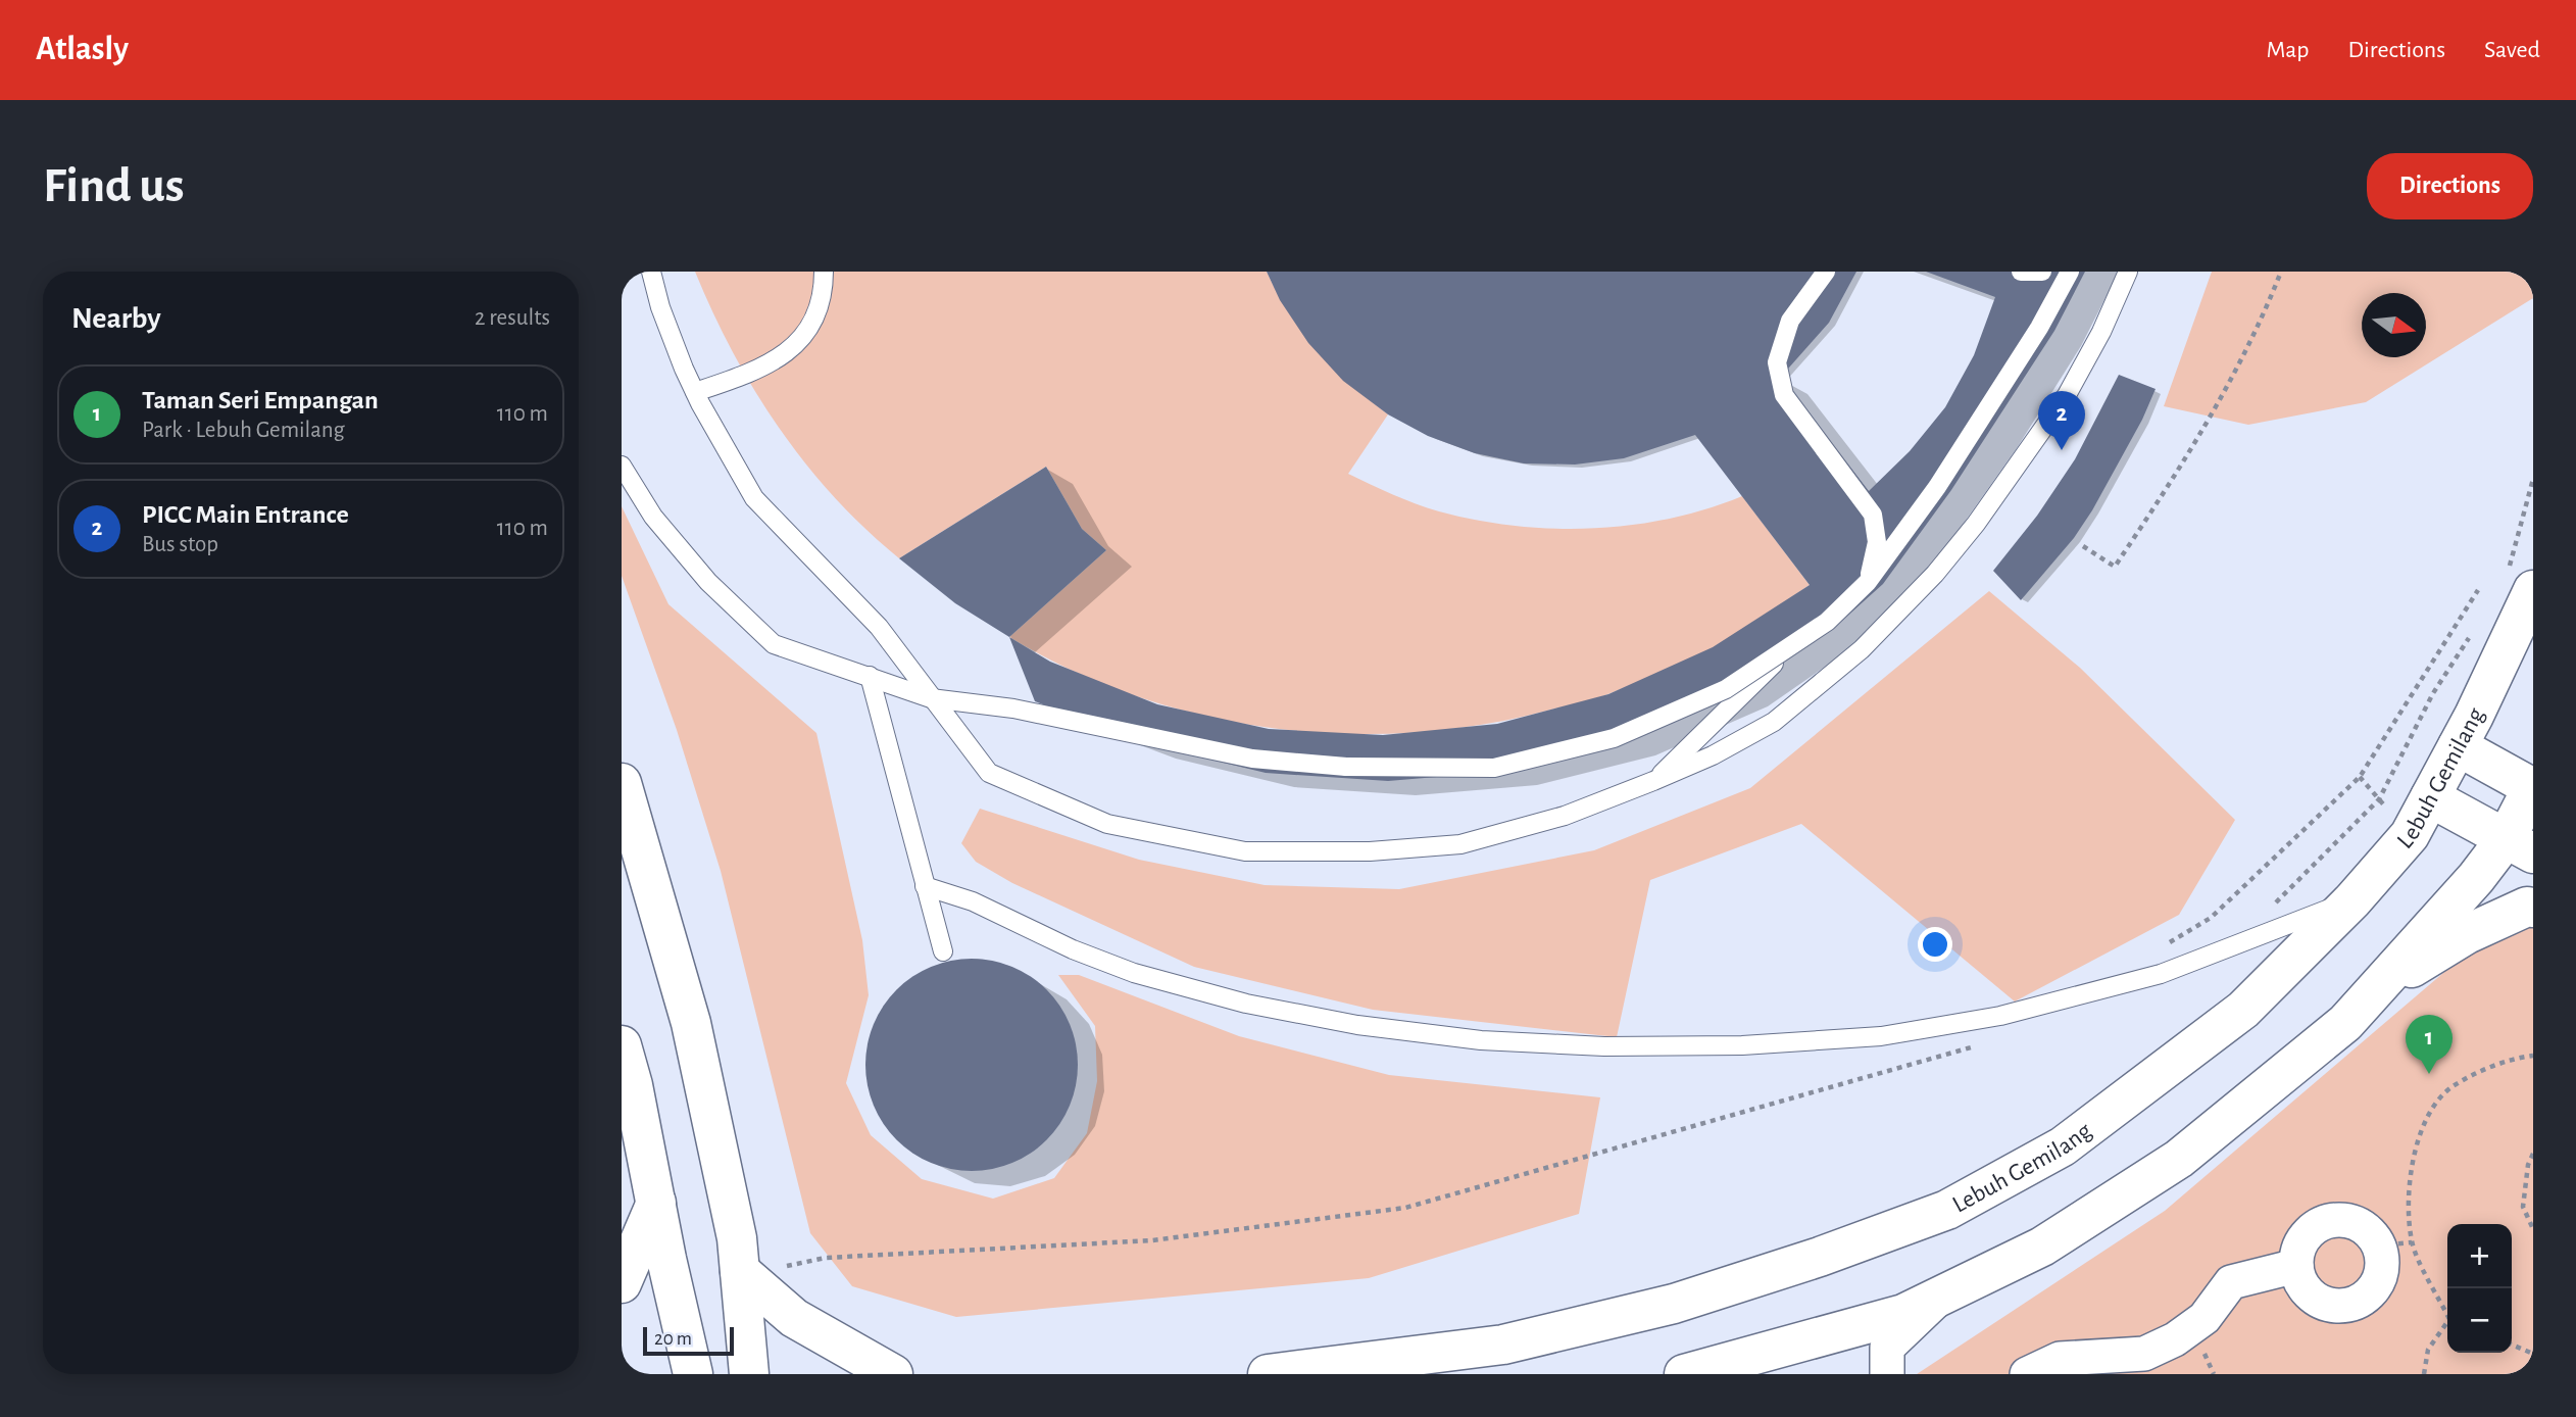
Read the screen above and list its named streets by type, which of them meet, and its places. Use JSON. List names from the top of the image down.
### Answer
{
  "streets": {
    "main road": ["Lebuh Gemilang"]
  },
  "scale_bar": "20 m",
  "north": "right",
  "page": {
    "header": "Atlasly",
    "nav": ["Map", "Directions", "Saved"],
    "buttons": "Directions",
    "title": "Find us",
    "heading": ["Nearby", "2 results"],
    "list": [
      {
        "mark": "1",
        "name": "Taman Seri Empangan",
        "note": "Park · Lebuh Gemilang",
        "value": "110 m"
      },
      {
        "mark": "2",
        "name": "PICC Main Entrance",
        "note": "Bus stop",
        "value": "110 m"
      }
    ],
    "pins": ["2", "1"],
    "map_buttons": ["+", "−"],
    "scale": "20 m"
  }
}
